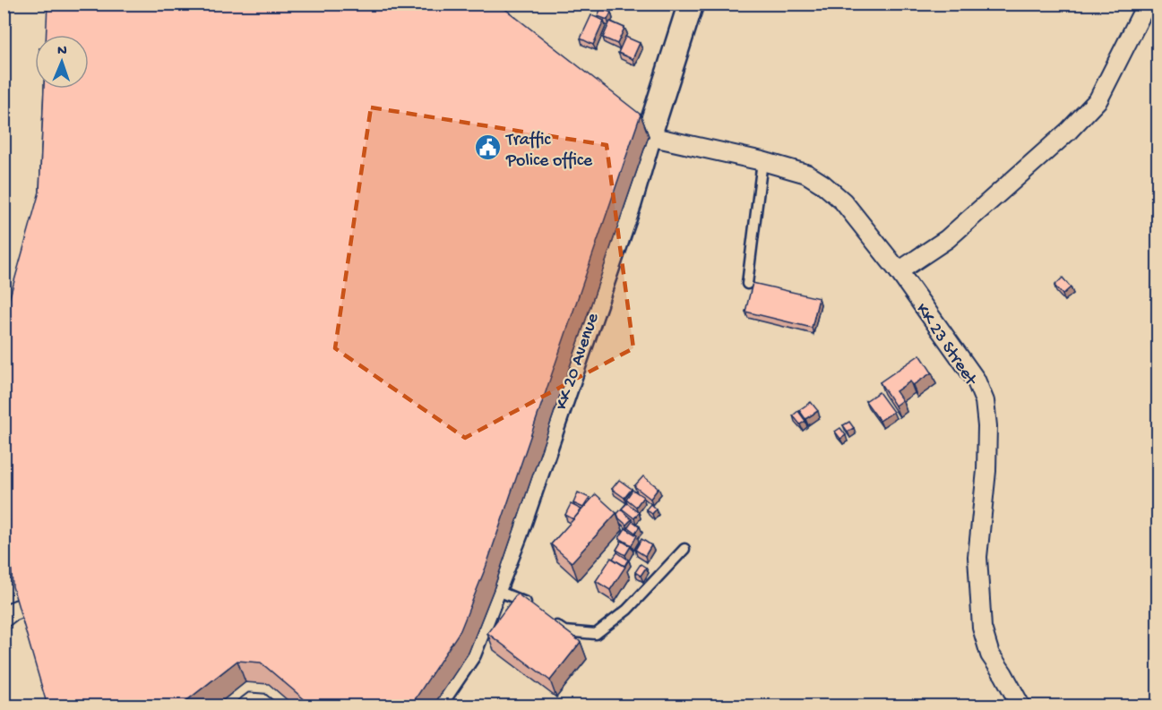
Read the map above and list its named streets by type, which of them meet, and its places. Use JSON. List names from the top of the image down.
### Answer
{
  "streets": {
    "main road": ["KK 20 Avenue"],
    "street": ["KK 23 Street"]
  },
  "crossings": [
    ["KK 23 Street", "KK 20 Avenue"]
  ],
  "places": {
    "public building": ["Traffic Police office"]
  },
  "north": "top"
}
